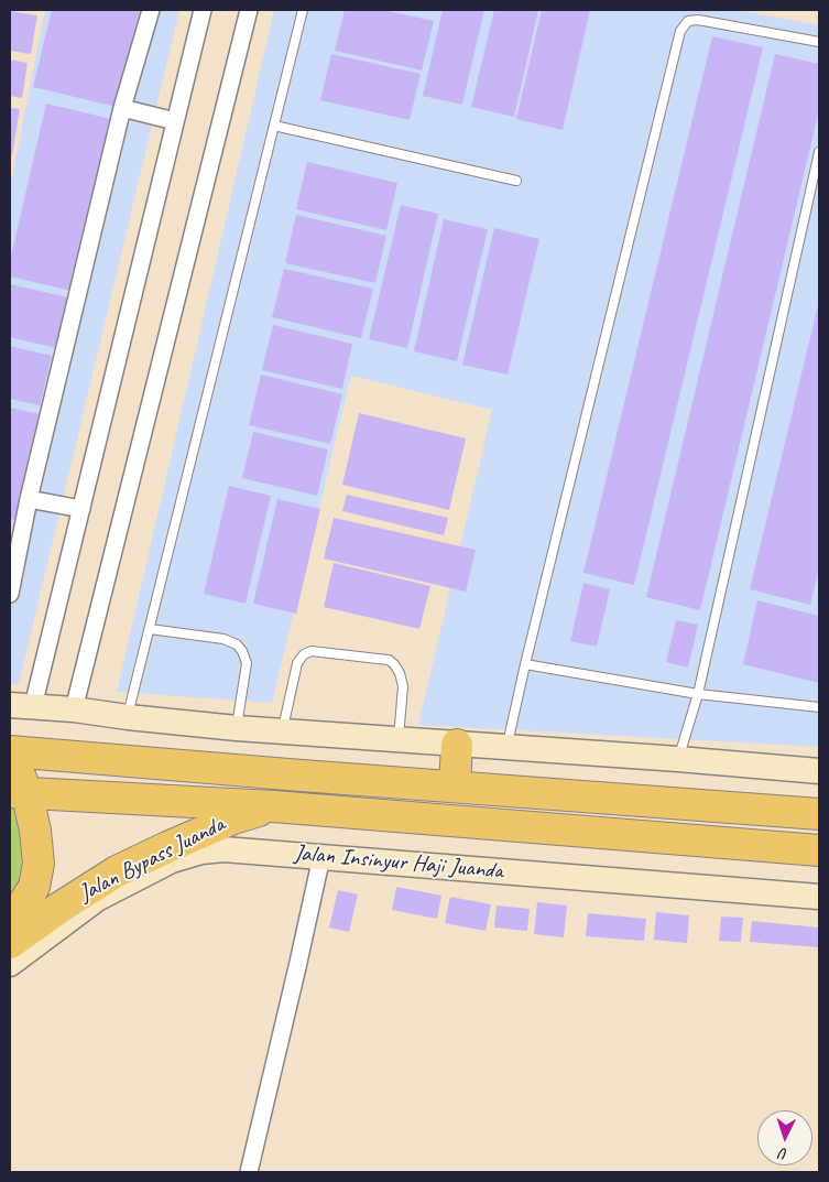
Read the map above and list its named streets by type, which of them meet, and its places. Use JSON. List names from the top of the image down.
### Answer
{
  "streets": {
    "highway": ["Jalan Bypass Juanda", "Jalan Insinyur Haji Juanda"]
  },
  "crossings": [
    ["Jalan Bypass Juanda", "Jalan Insinyur Haji Juanda"]
  ],
  "north": "bottom"
}
